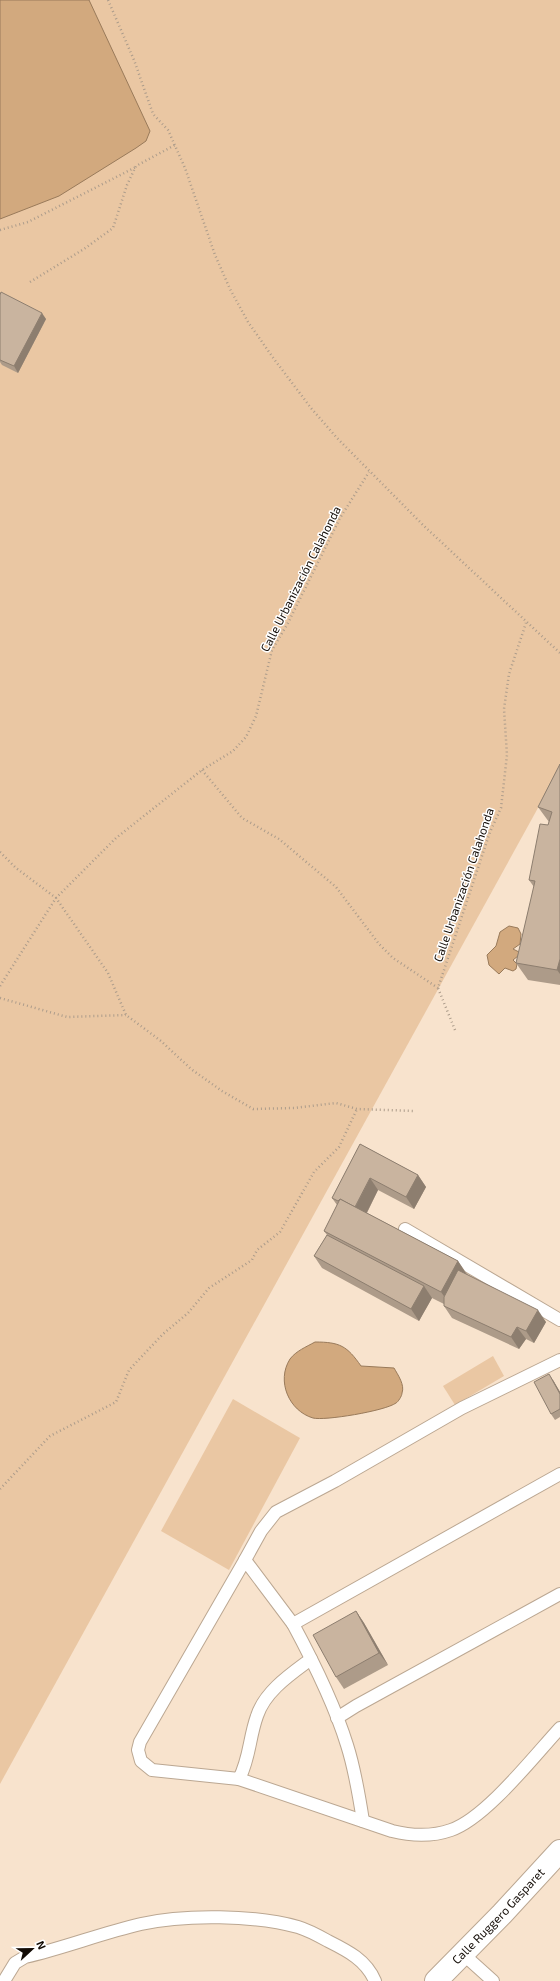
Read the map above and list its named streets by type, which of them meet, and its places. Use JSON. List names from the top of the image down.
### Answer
{
  "streets": {
    "street": ["Calle Ruggero Gasparet"],
    "path": ["Calle Urbanización Calahonda"]
  },
  "north": "right"
}
